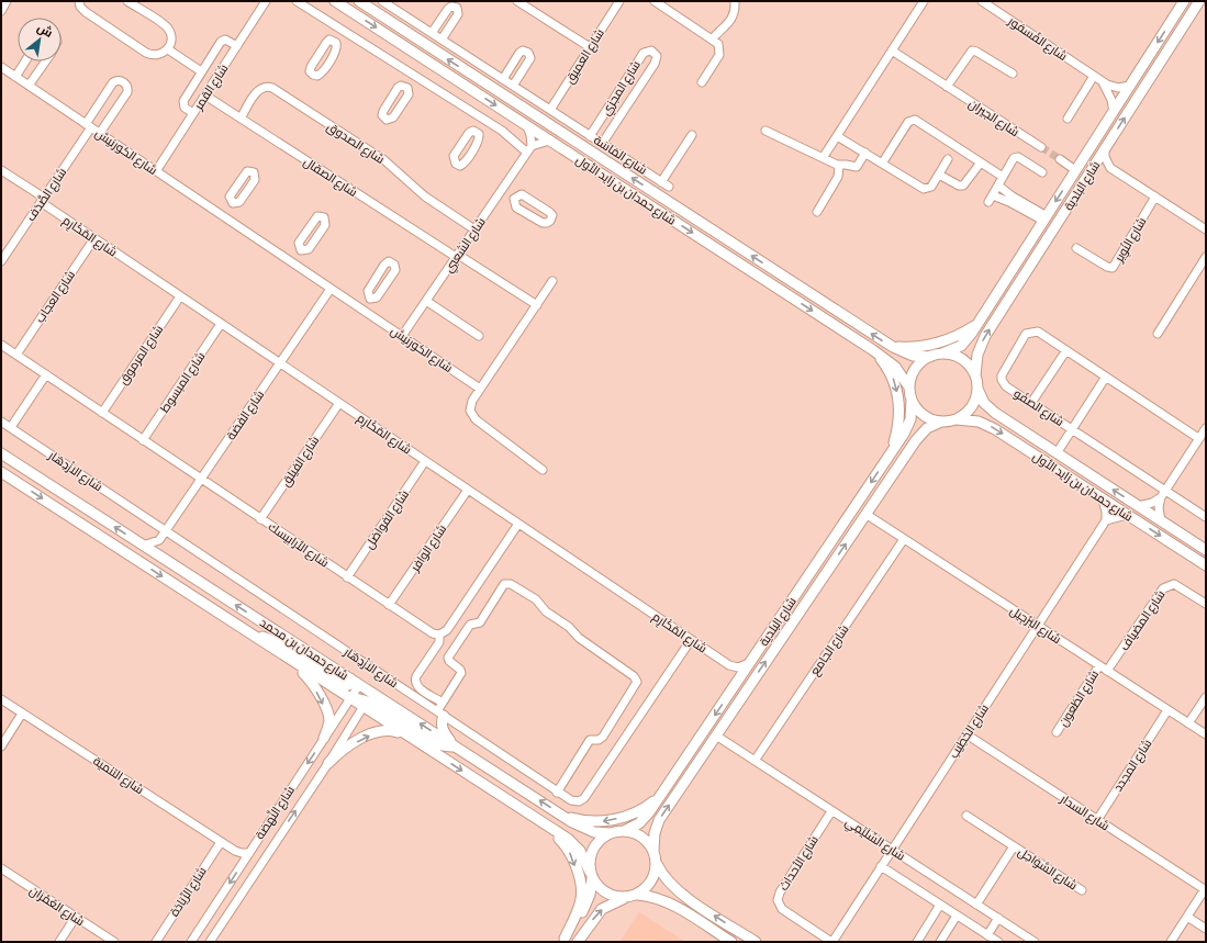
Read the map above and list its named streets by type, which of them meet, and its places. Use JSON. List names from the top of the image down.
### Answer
{
  "streets": {
    "main road": ["شارع البلدية", "شارع حمدان بن زايد الأول", "شارع حمدان بن محمد"],
    "street": [
      "شارع الفُسفور",
      "شارع العميق",
      "شارع القمر",
      "شارع المجزي",
      "شارع الجيران",
      "شارع الصدوق",
      "شارع الكورنيش",
      "شارع المَاسَة",
      "شارع الصقال",
      "شارع الصَّدَف",
      "شارع المَكَارِم",
      "شارع النُوِير",
      "شارع الشعبي",
      "شارع العجاب",
      "شارع المرموق",
      "شارع المبسوط",
      "شارع الصفُو",
      "شارع الفضة",
      "شارع الفيلق",
      "شارع الازْدِهَار",
      "شارع الفواضل",
      "شارع الأرابيسك",
      "شارع الوافر",
      "شارع المضياف",
      "شارع البَرْجِيل",
      "شارع الجامع",
      "شارع الظعون",
      "شارع الخَطِيب",
      "شارع المجدد",
      "شارع التنمية",
      "شارع النَّهضة",
      "شارع السدار",
      "شارع السِّلَيْمِي",
      "شارع الأحداث",
      "شارع السَّوَاحِل",
      "شارع الرِّيَادَة",
      "شارع العُمْرَان"
    ]
  },
  "crossings": [
    ["شارع الفُسفور", "شارع البلدية"],
    ["شارع العميق", "شارع المَاسَة"],
    ["شارع القمر", "شارع الكورنيش"],
    ["شارع القمر", "شارع الصقال"],
    ["شارع المجزي", "شارع المَاسَة"],
    ["شارع الصدوق", "شارع الصقال"],
    ["شارع الصدوق", "شارع الشعبي"],
    ["شارع الكورنيش", "شارع الصَّدَف"],
    ["شارع الكورنيش", "شارع الشعبي"],
    ["شارع الكورنيش", "شارع الفضة"],
    ["شارع المَاسَة", "شارع حمدان بن زايد الأول"],
    ["شارع الصقال", "شارع الشعبي"],
    ["شارع البلدية", "شارع حمدان بن زايد الأول"],
    ["شارع البلدية", "شارع البَرْجِيل"],
    ["شارع البلدية", "شارع حمدان بن محمد"],
    ["شارع البلدية", "شارع السِّلَيْمِي"],
    ["شارع الصَّدَف", "شارع المَكَارِم"],
    ["شارع المَكَارِم", "شارع العجاب"],
    ["شارع المَكَارِم", "شارع المرموق"],
    ["شارع المَكَارِم", "شارع المبسوط"],
    ["شارع المَكَارِم", "شارع الفضة"],
    ["شارع المَكَارِم", "شارع الفيلق"],
    ["شارع المَكَارِم", "شارع الازْدِهَار"],
    ["شارع المَكَارِم", "شارع الفواضل"],
    ["شارع المَكَارِم", "شارع الوافر"],
    ["شارع العجاب", "شارع الأرابيسك"],
    ["شارع المرموق", "شارع الأرابيسك"],
    ["شارع المبسوط", "شارع الأرابيسك"],
    ["شارع الفضة", "شارع الازْدِهَار"],
    ["شارع الفضة", "شارع الأرابيسك"],
    ["شارع الفيلق", "شارع الأرابيسك"],
    ["شارع الفواضل", "شارع الأرابيسك"],
    ["شارع الأرابيسك", "شارع الوافر"],
    ["شارع المضياف", "شارع البَرْجِيل"],
    ["شارع البَرْجِيل", "شارع الجامع"],
    ["شارع البَرْجِيل", "شارع الظعون"],
    ["شارع البَرْجِيل", "شارع الخَطِيب"],
    ["شارع البَرْجِيل", "شارع المجدد"],
    ["شارع حمدان بن محمد", "شارع النَّهضة"],
    ["شارع الجامع", "شارع السِّلَيْمِي"],
    ["شارع الخَطِيب", "شارع السدار"],
    ["شارع الخَطِيب", "شارع السِّلَيْمِي"],
    ["شارع الخَطِيب", "شارع الأحداث"],
    ["شارع المجدد", "شارع السدار"],
    ["شارع التنمية", "شارع النَّهضة"],
    ["شارع التنمية", "شارع الرِّيَادَة"],
    ["شارع السِّلَيْمِي", "شارع الأحداث"],
    ["شارع السِّلَيْمِي", "شارع السَّوَاحِل"]
  ],
  "north": "top right"
}
